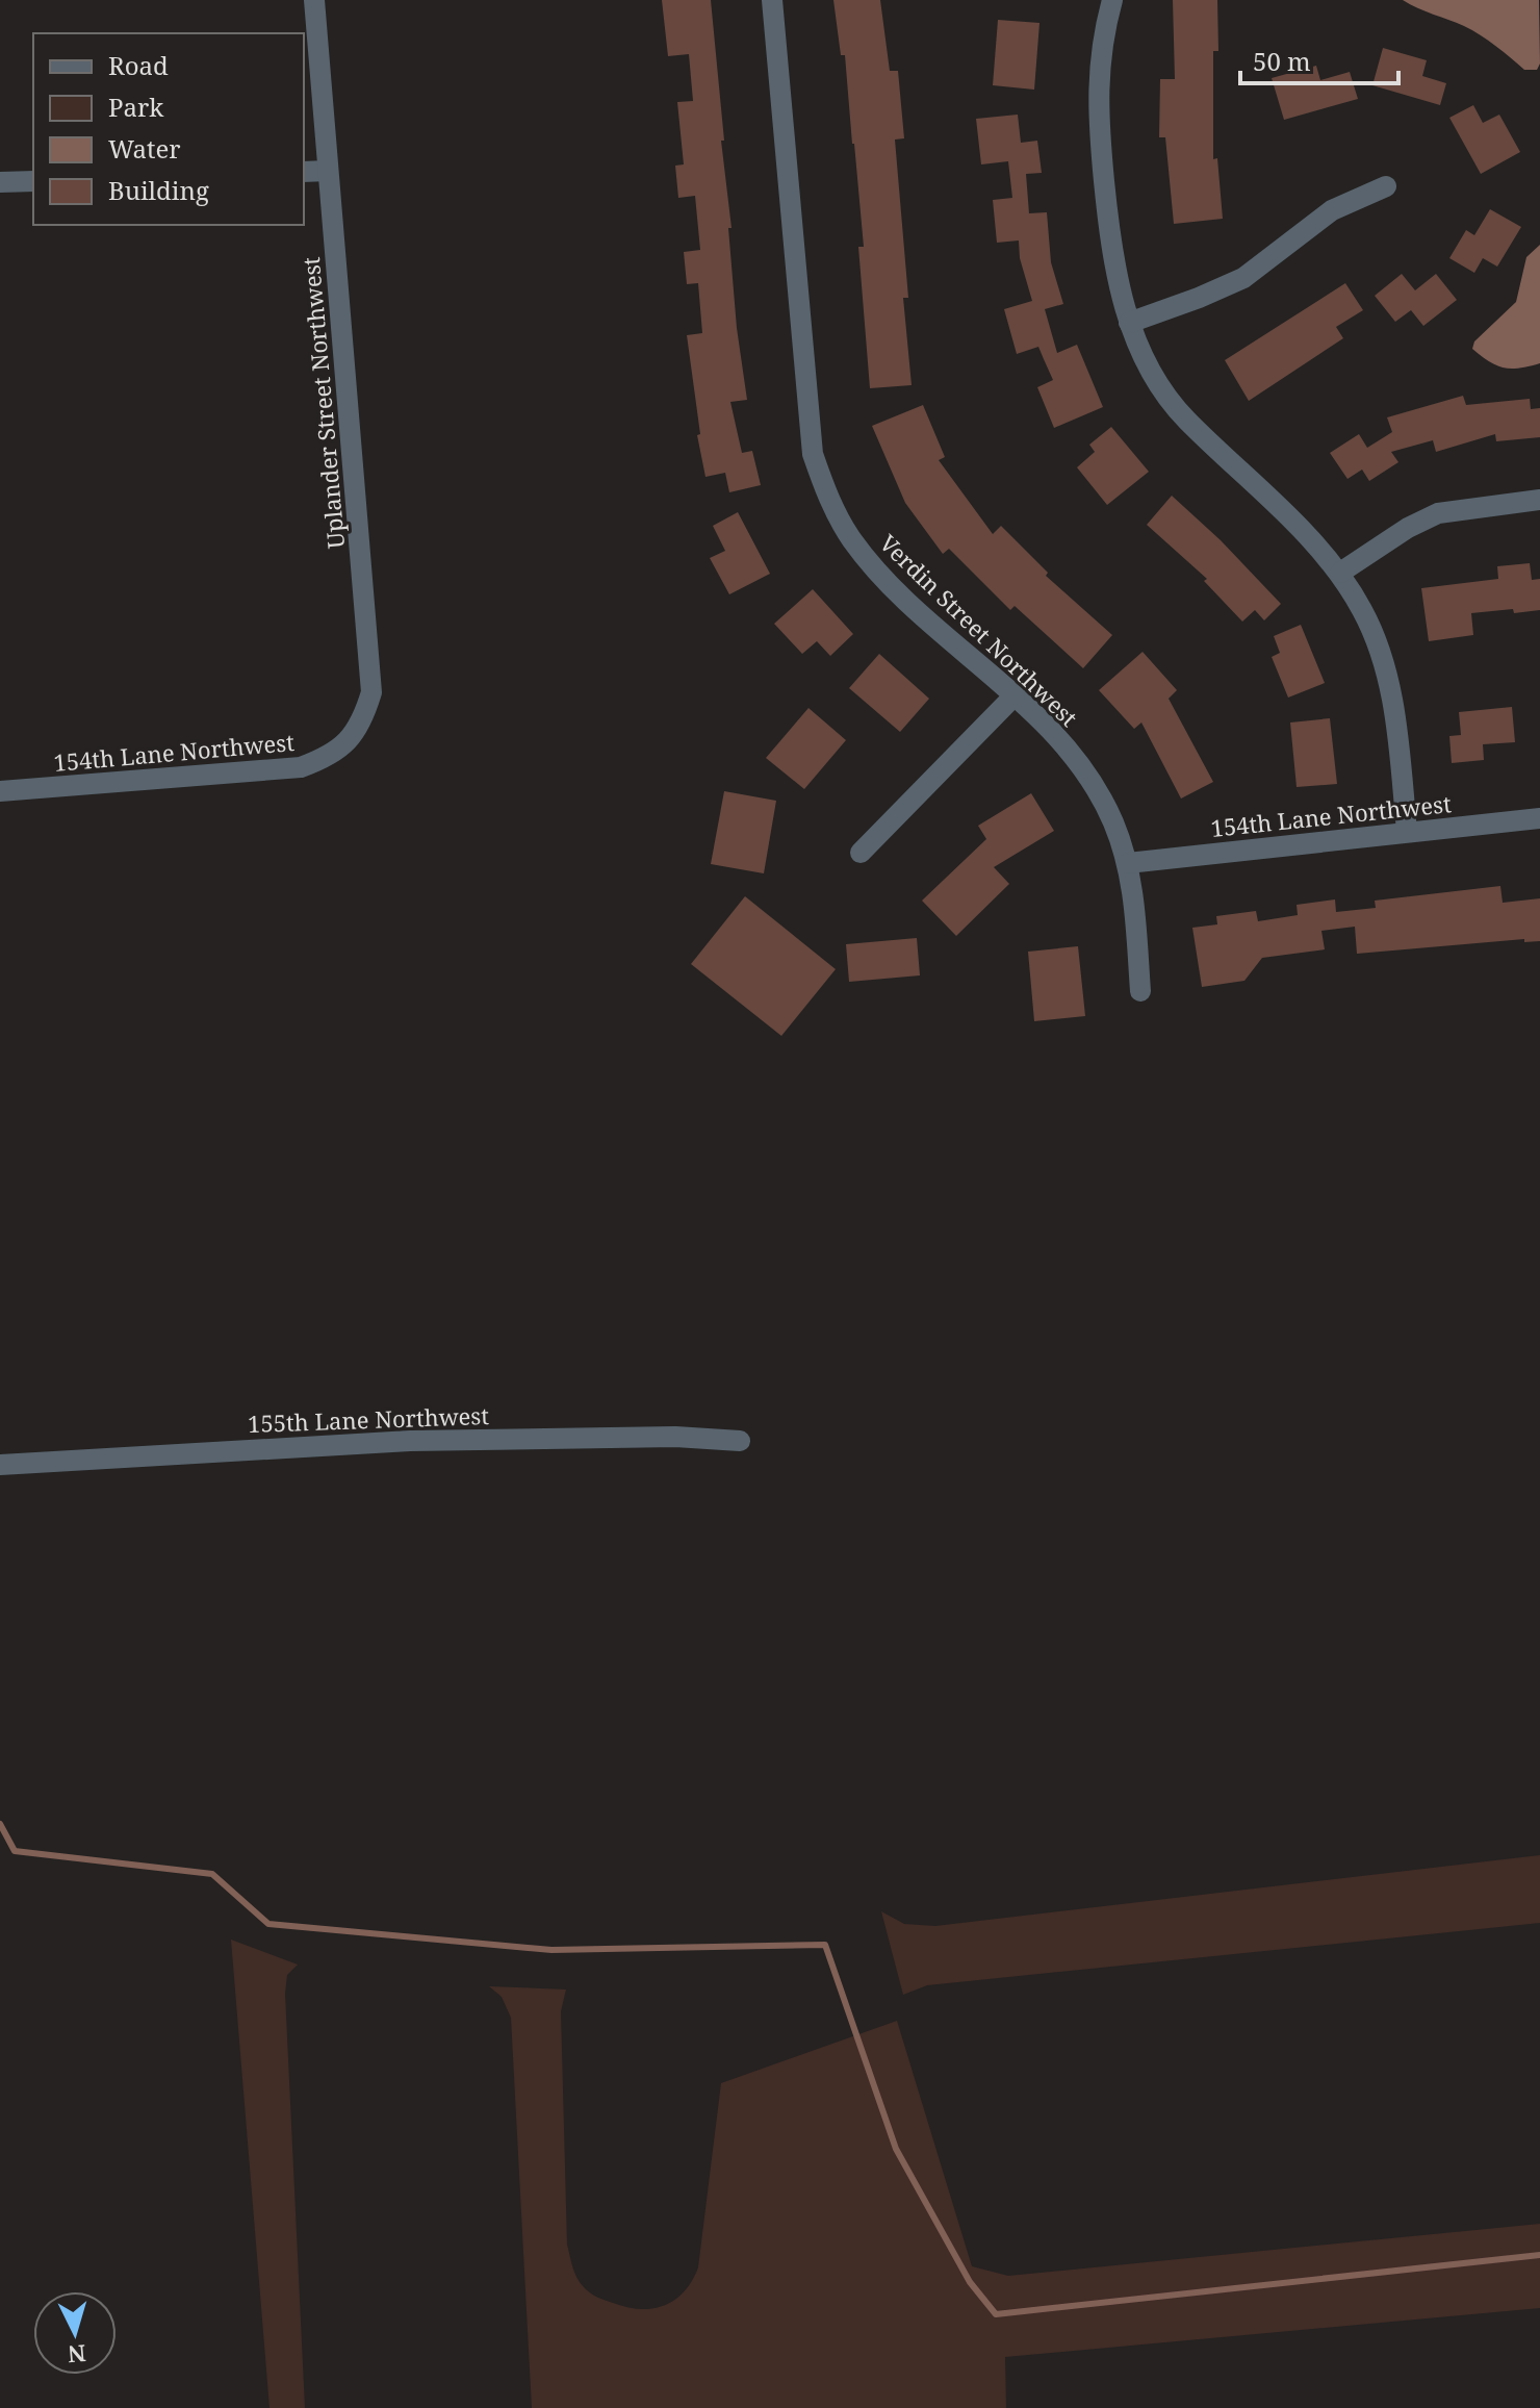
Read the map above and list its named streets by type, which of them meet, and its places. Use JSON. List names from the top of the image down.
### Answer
{
  "streets": {
    "street": [
      "Uplander Street Northwest",
      "Verdin Street Northwest",
      "154th Lane Northwest",
      "155th Lane Northwest"
    ]
  },
  "crossings": [
    ["Uplander Street Northwest", "154th Lane Northwest"],
    ["Verdin Street Northwest", "154th Lane Northwest"]
  ],
  "legend": [
    "Road",
    "Park",
    "Water",
    "Building"
  ],
  "scale_bar": "50 m",
  "north": "bottom"
}
